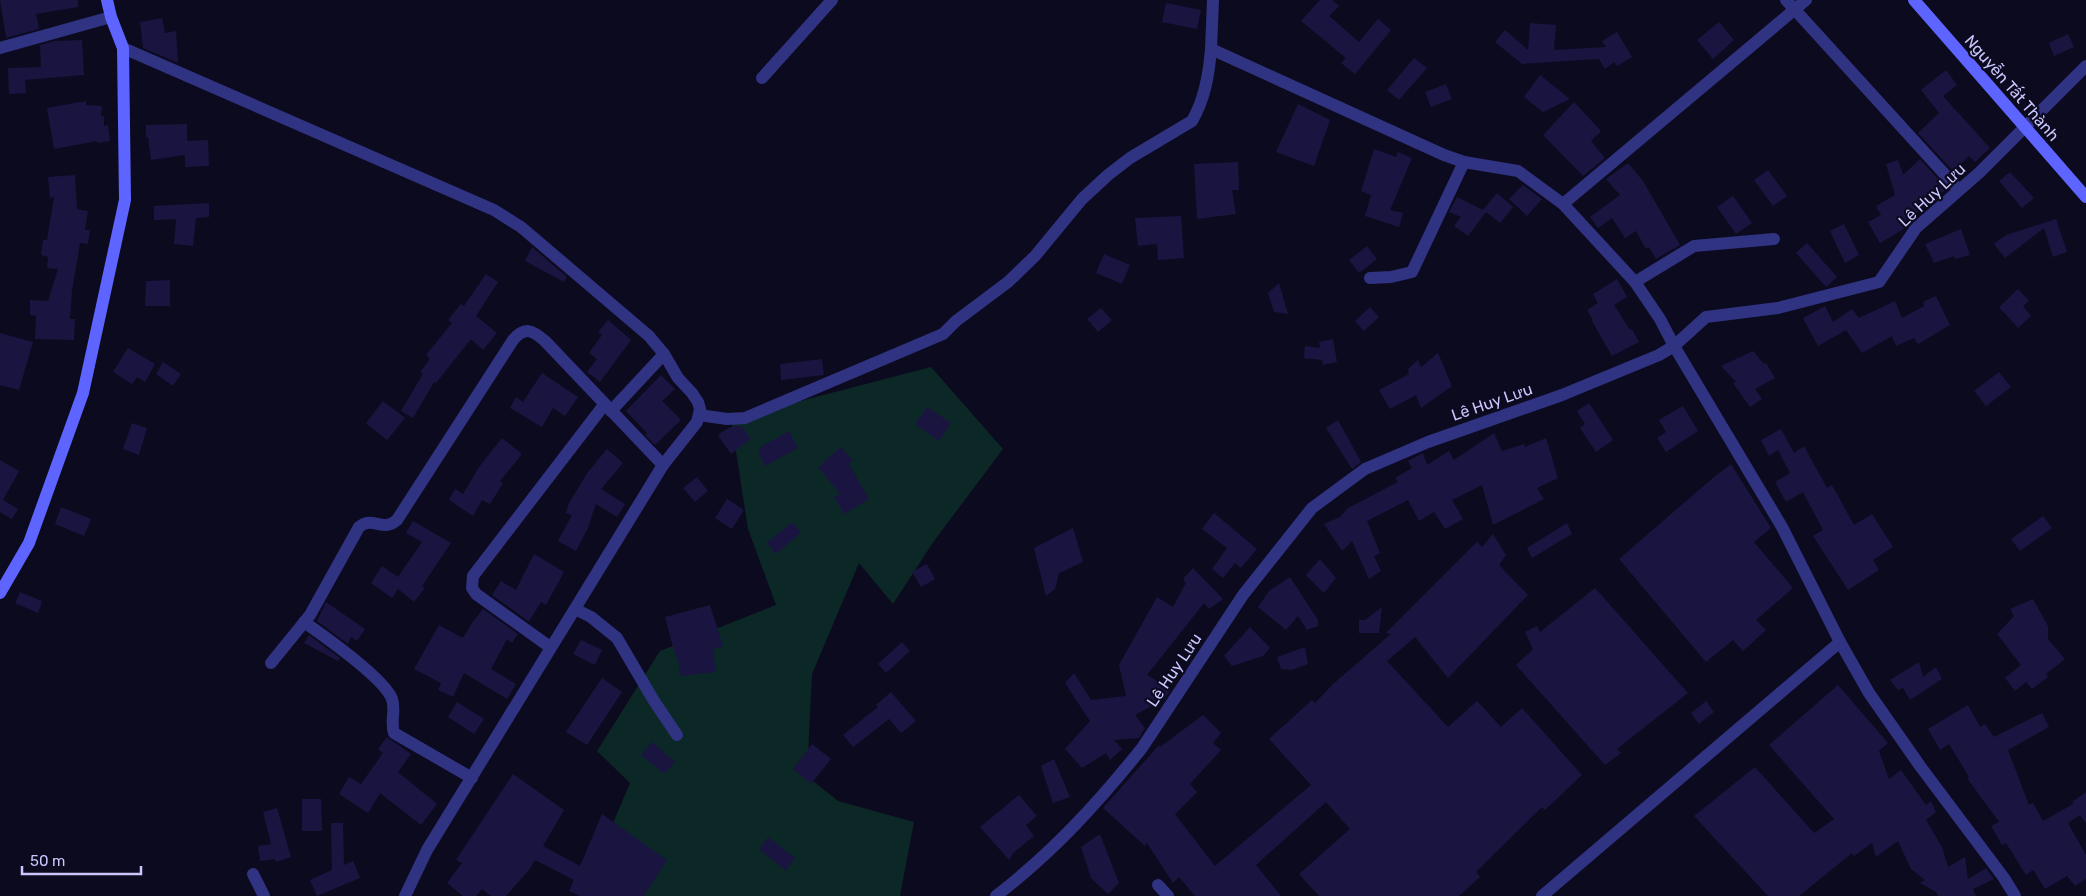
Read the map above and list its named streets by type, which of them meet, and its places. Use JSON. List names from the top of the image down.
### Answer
{
  "streets": {
    "main road": ["Nguyễn Tất Thành"],
    "street": ["Lê Huy Lưu"]
  },
  "crossings": [
    ["Nguyễn Tất Thành", "Lê Huy Lưu"]
  ],
  "scale_bar": "50 m"
}
